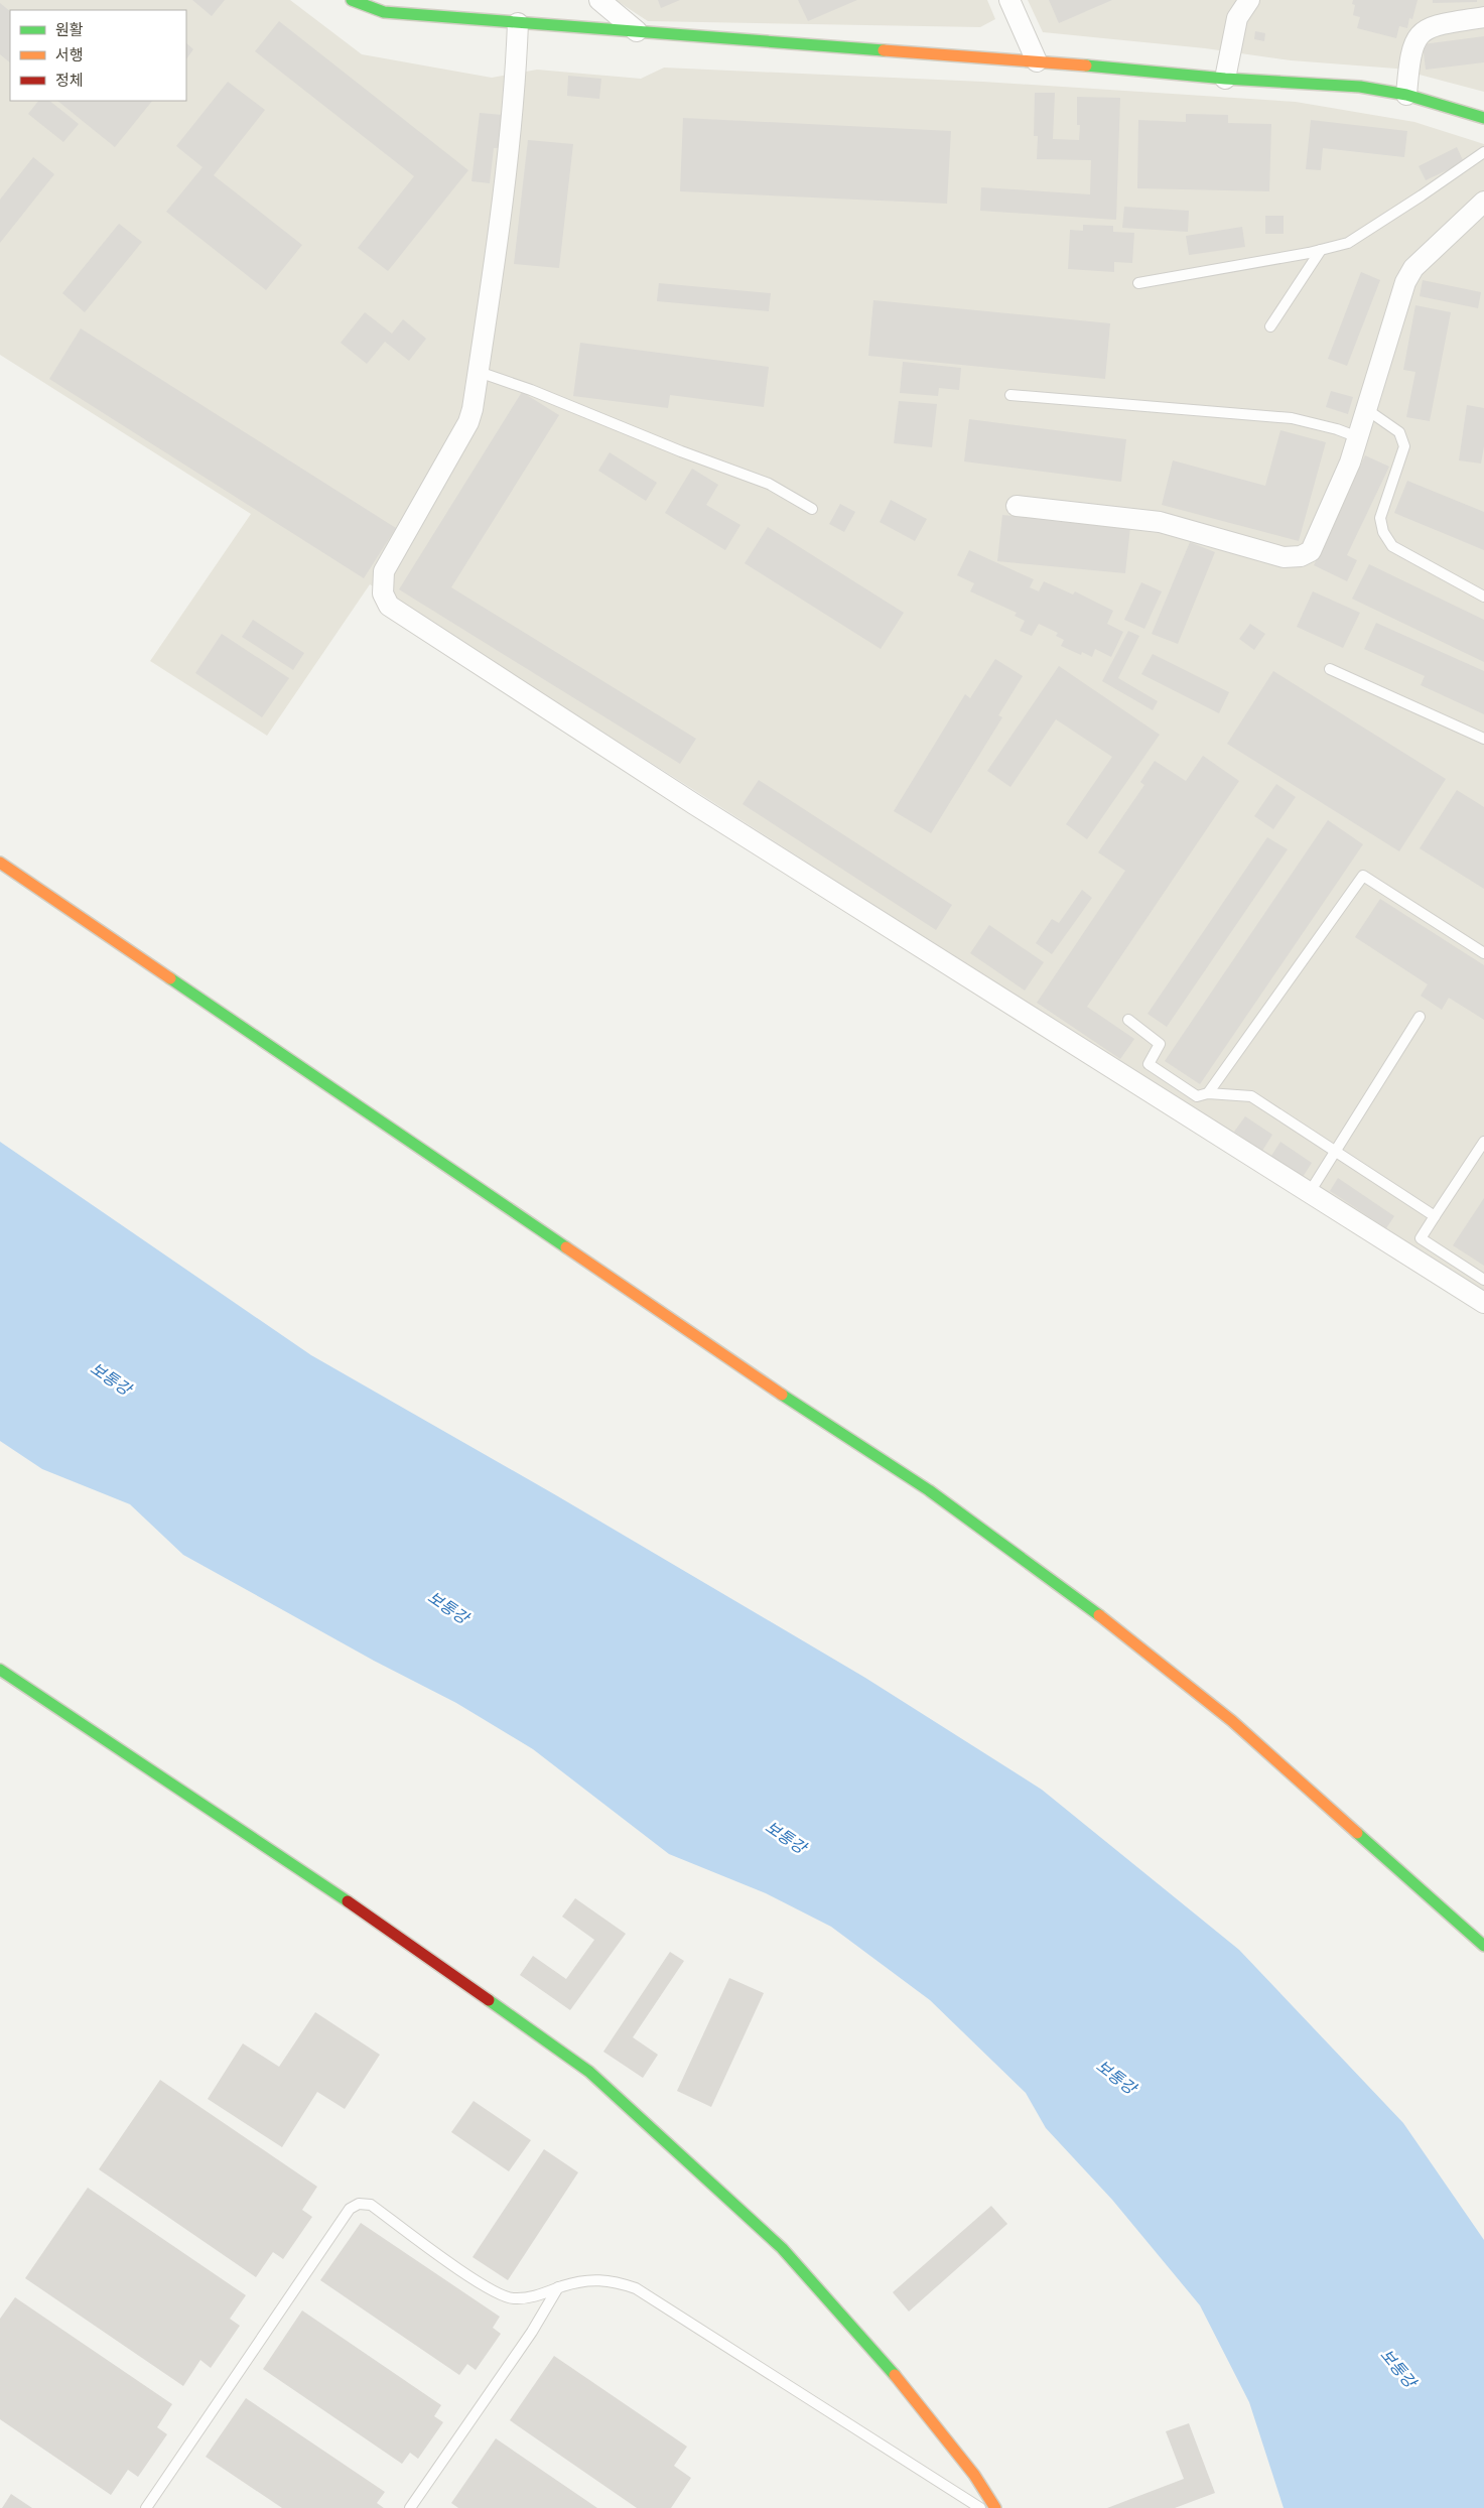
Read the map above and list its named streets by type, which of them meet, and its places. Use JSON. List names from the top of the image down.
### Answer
{
  "water": ["보통강"],
  "legend": ["원활", "서행", "정체"]
}
